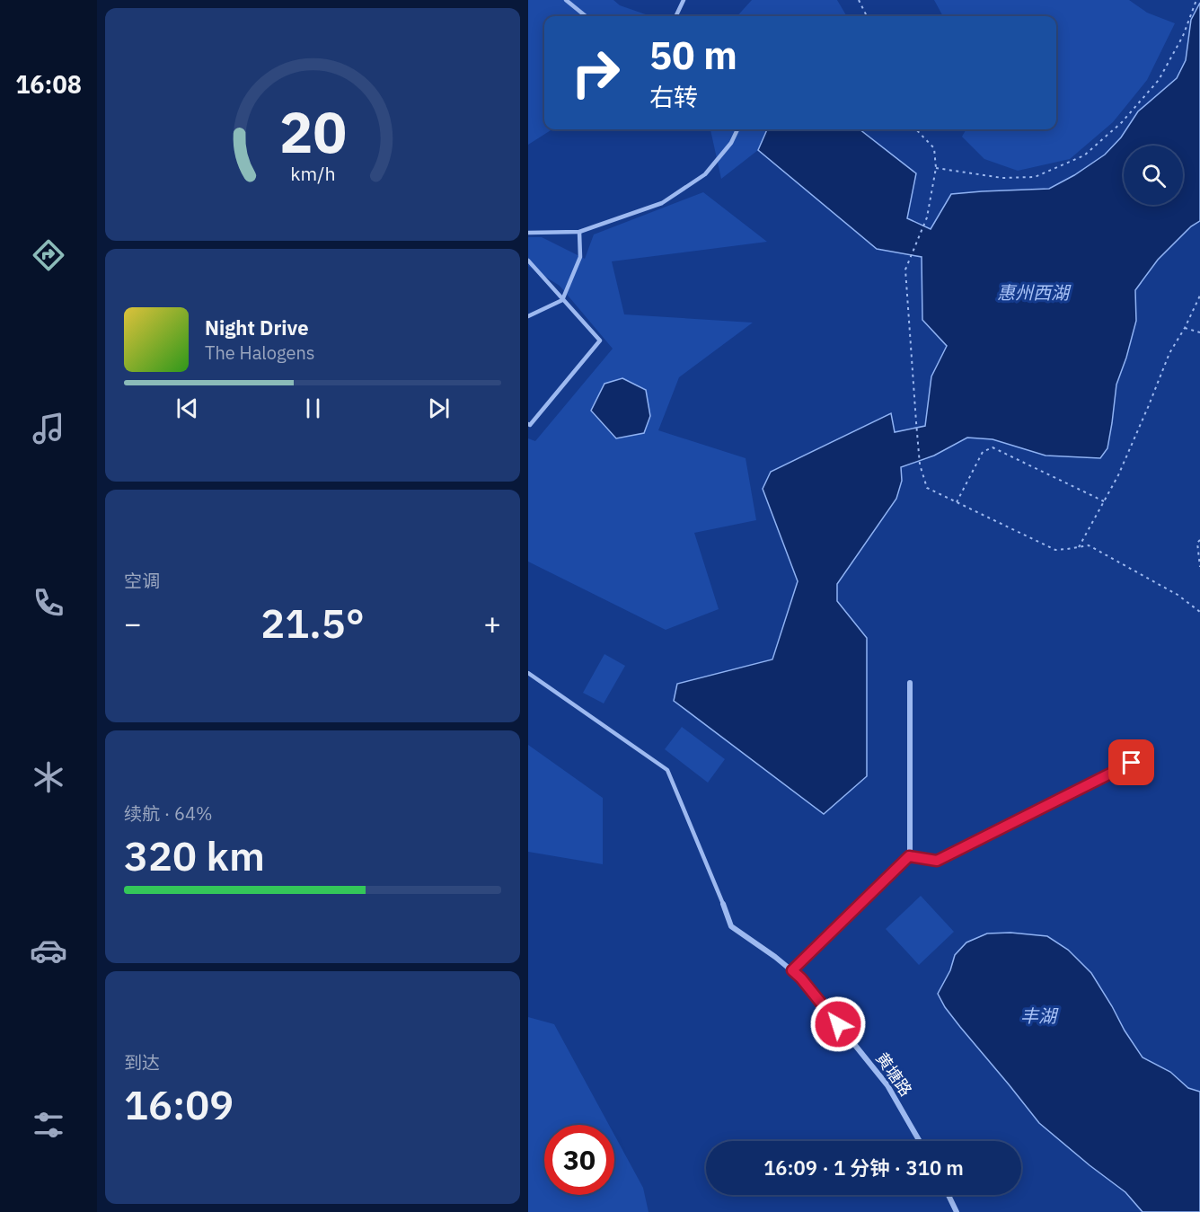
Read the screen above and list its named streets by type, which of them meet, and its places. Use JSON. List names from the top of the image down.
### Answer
{
  "streets": {
    "street": ["黄塘路"]
  },
  "water": ["惠州西湖", "丰湖"],
  "page": {
    "tabs": "16:08",
    "turn": ["50 m", "右转"],
    "song": ["Night Drive", "The Halogens"],
    "tile": [
      "空调",
      ["续航 · 64%", "320 km"],
      ["到达", "16:09"]
    ],
    "heat": ["−", "21.5°", "+"],
    "limit": "30",
    "trip": "16:09 · 1 分钟 · 310 m",
    "gauge": ["20", "km/h"]
  }
}
